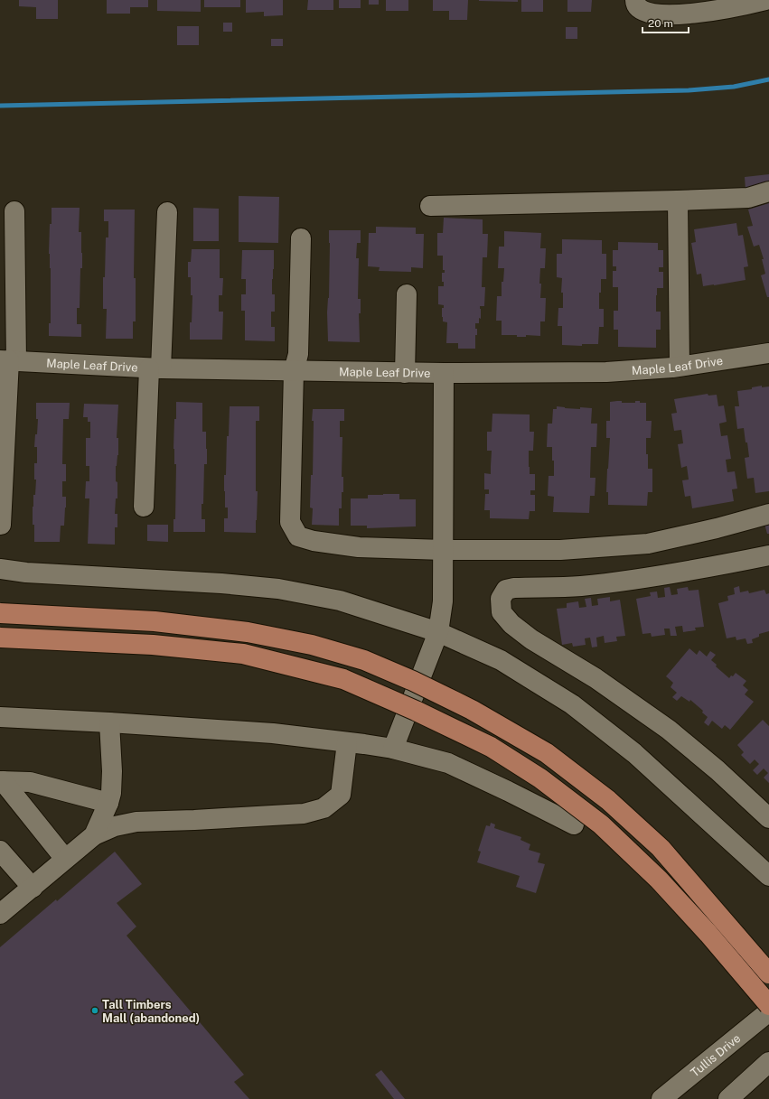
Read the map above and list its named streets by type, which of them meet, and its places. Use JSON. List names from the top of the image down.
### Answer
{
  "streets": {
    "street": ["Maple Leaf Drive", "Tullis Drive"]
  },
  "places": ["Tall Timbers Mall (abandoned)"],
  "scale_bar": "20 m"
}
